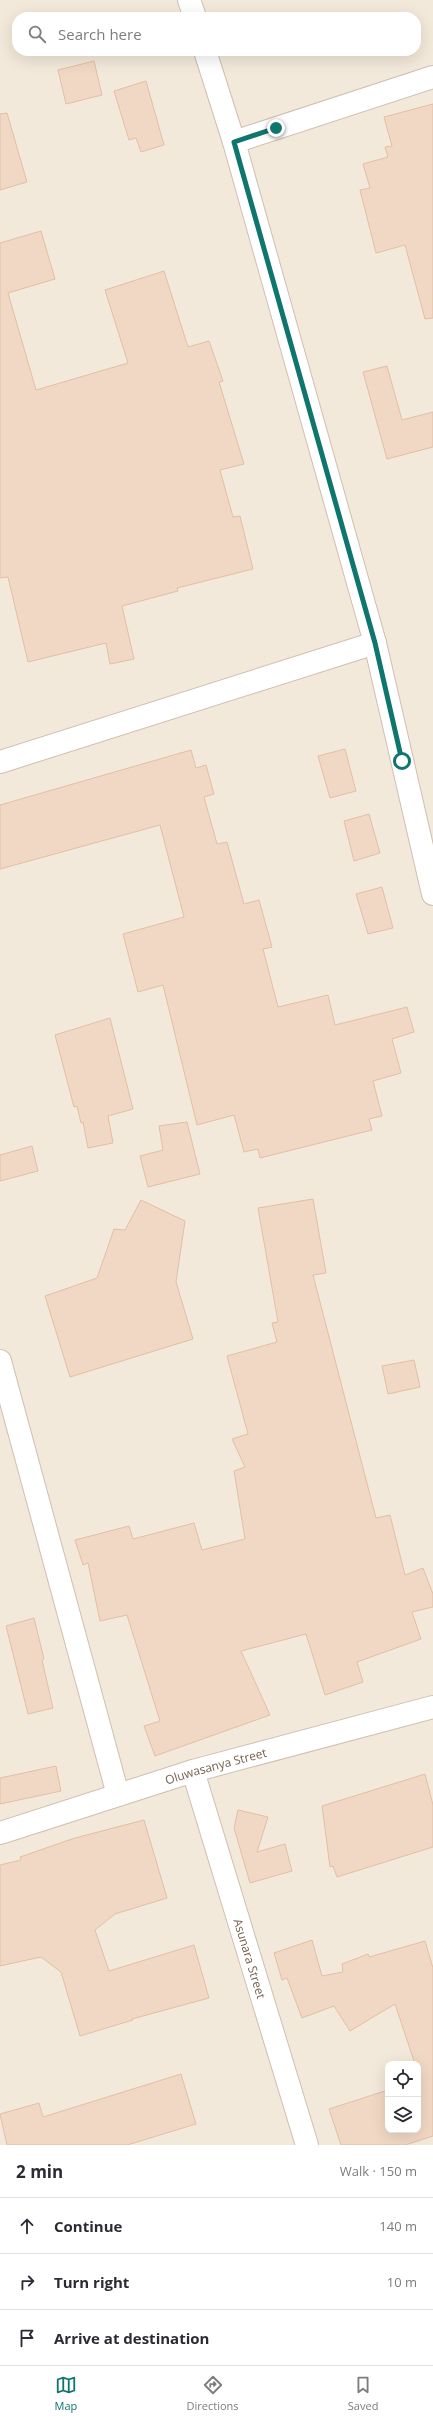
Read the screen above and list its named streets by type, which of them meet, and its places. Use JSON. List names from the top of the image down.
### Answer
{
  "streets": {
    "street": ["Oluwasanya Street", "Asunara Street"]
  },
  "crossings": [
    ["Oluwasanya Street", "Asunara Street"]
  ],
  "page": {
    "search": "Search here",
    "heading": ["2 min", "Walk · 150 m"],
    "list": [
      ["Continue", "140 m"],
      ["Turn right", "10 m"],
      "Arrive at destination"
    ],
    "nav": ["Map", "Directions", "Saved"]
  }
}
